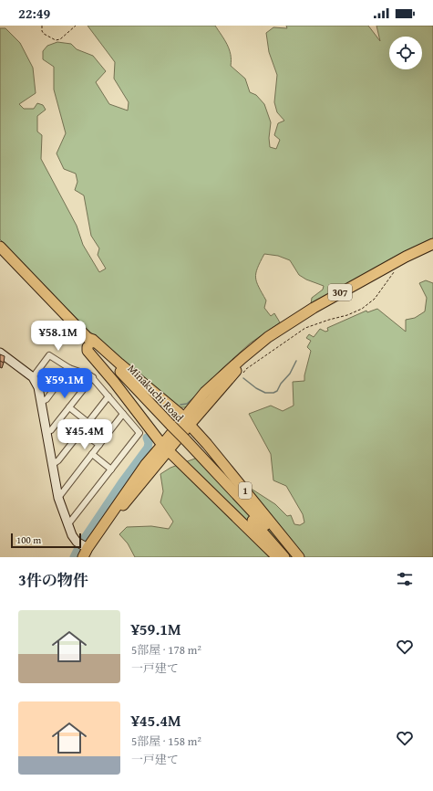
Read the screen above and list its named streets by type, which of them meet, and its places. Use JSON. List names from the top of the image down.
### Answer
{
  "streets": {
    "highway": ["307", "Minakuchi Road", "1"]
  },
  "crossings": [
    ["307", "1"],
    ["Minakuchi Road", "1"]
  ],
  "scale_bar": "100 m",
  "page": {
    "status": "22:49",
    "price": ["¥58.1M", "¥59.1M", "¥45.4M"],
    "scale": "100 m",
    "heading": "3件の物件",
    "list": [
      {
        "name": "¥59.1M",
        "note": "5部屋 · 178 m² · 一戸建て"
      },
      {
        "name": "¥45.4M",
        "note": "5部屋 · 158 m² · 一戸建て"
      }
    ]
  }
}
